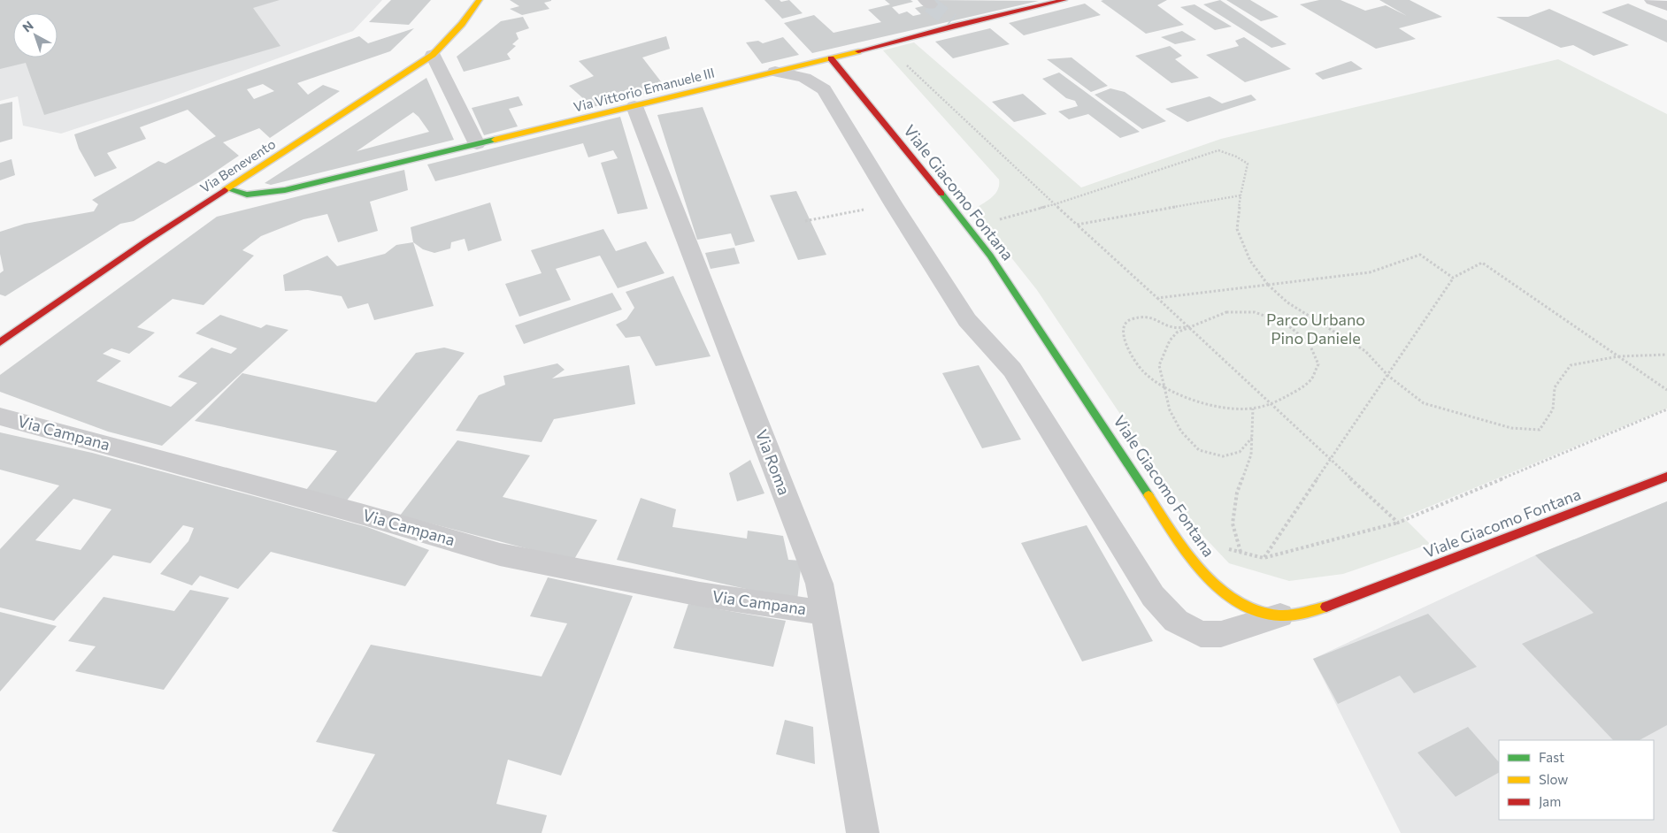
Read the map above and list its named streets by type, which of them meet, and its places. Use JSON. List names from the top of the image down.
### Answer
{
  "streets": {
    "street": [
      "Via Vittorio Emanuele III",
      "Via Benevento",
      "Viale Giacomo Fontana",
      "Via Campana",
      "Via Roma"
    ]
  },
  "crossings": [
    ["Via Vittorio Emanuele III", "Via Benevento"],
    ["Via Vittorio Emanuele III", "Viale Giacomo Fontana"],
    ["Via Vittorio Emanuele III", "Via Roma"],
    ["Via Campana", "Via Roma"]
  ],
  "parks": ["Parco Urbano Pino Daniele"],
  "legend": ["Fast", "Slow", "Jam"],
  "north": "top left"
}
